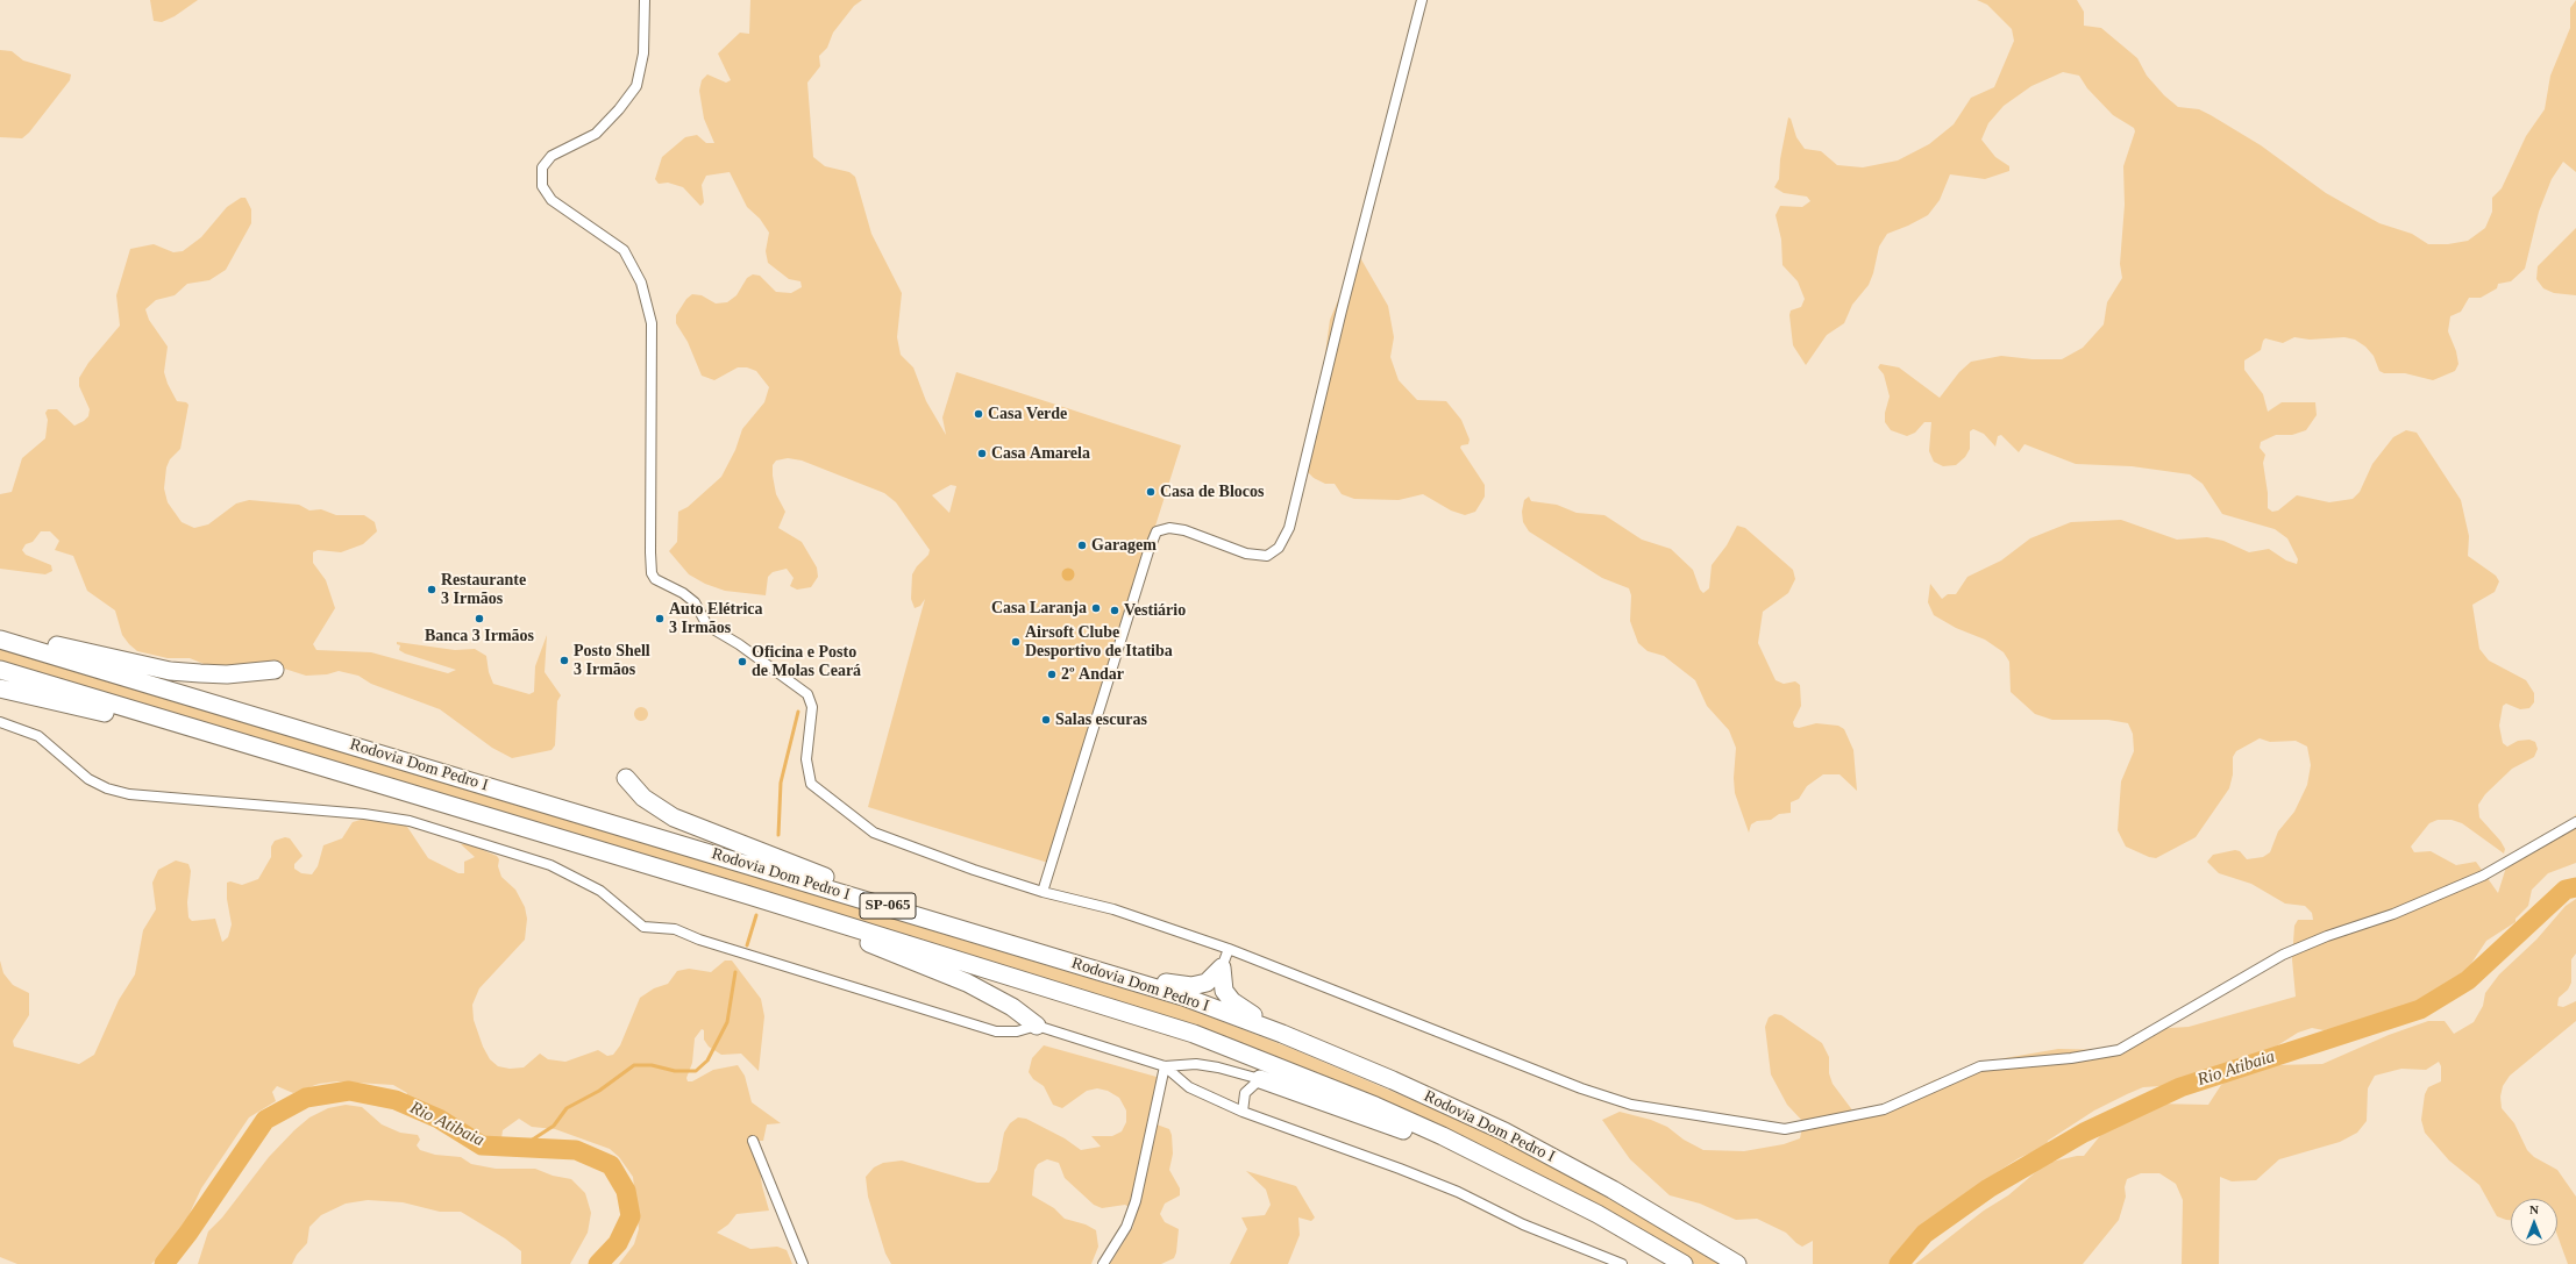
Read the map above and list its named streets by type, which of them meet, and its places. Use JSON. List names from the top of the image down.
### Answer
{
  "streets": {
    "highway": ["Rodovia Dom Pedro I", "SP-065"]
  },
  "water": ["Rio Atibaia"],
  "places": [
    "Casa Verde",
    "Casa Amarela",
    "Casa de Blocos",
    "Garagem",
    "Restaurante 3 Irmãos",
    "Casa Laranja",
    "Vestiário",
    "Banca 3 Irmãos",
    "Auto Elétrica 3 Irmãos",
    "Airsoft Clube Desportivo de Itatiba",
    "Posto Shell 3 Irmãos",
    "Oficina e Posto de Molas Ceará",
    "2º Andar",
    "Salas escuras"
  ],
  "north": "top"
}
